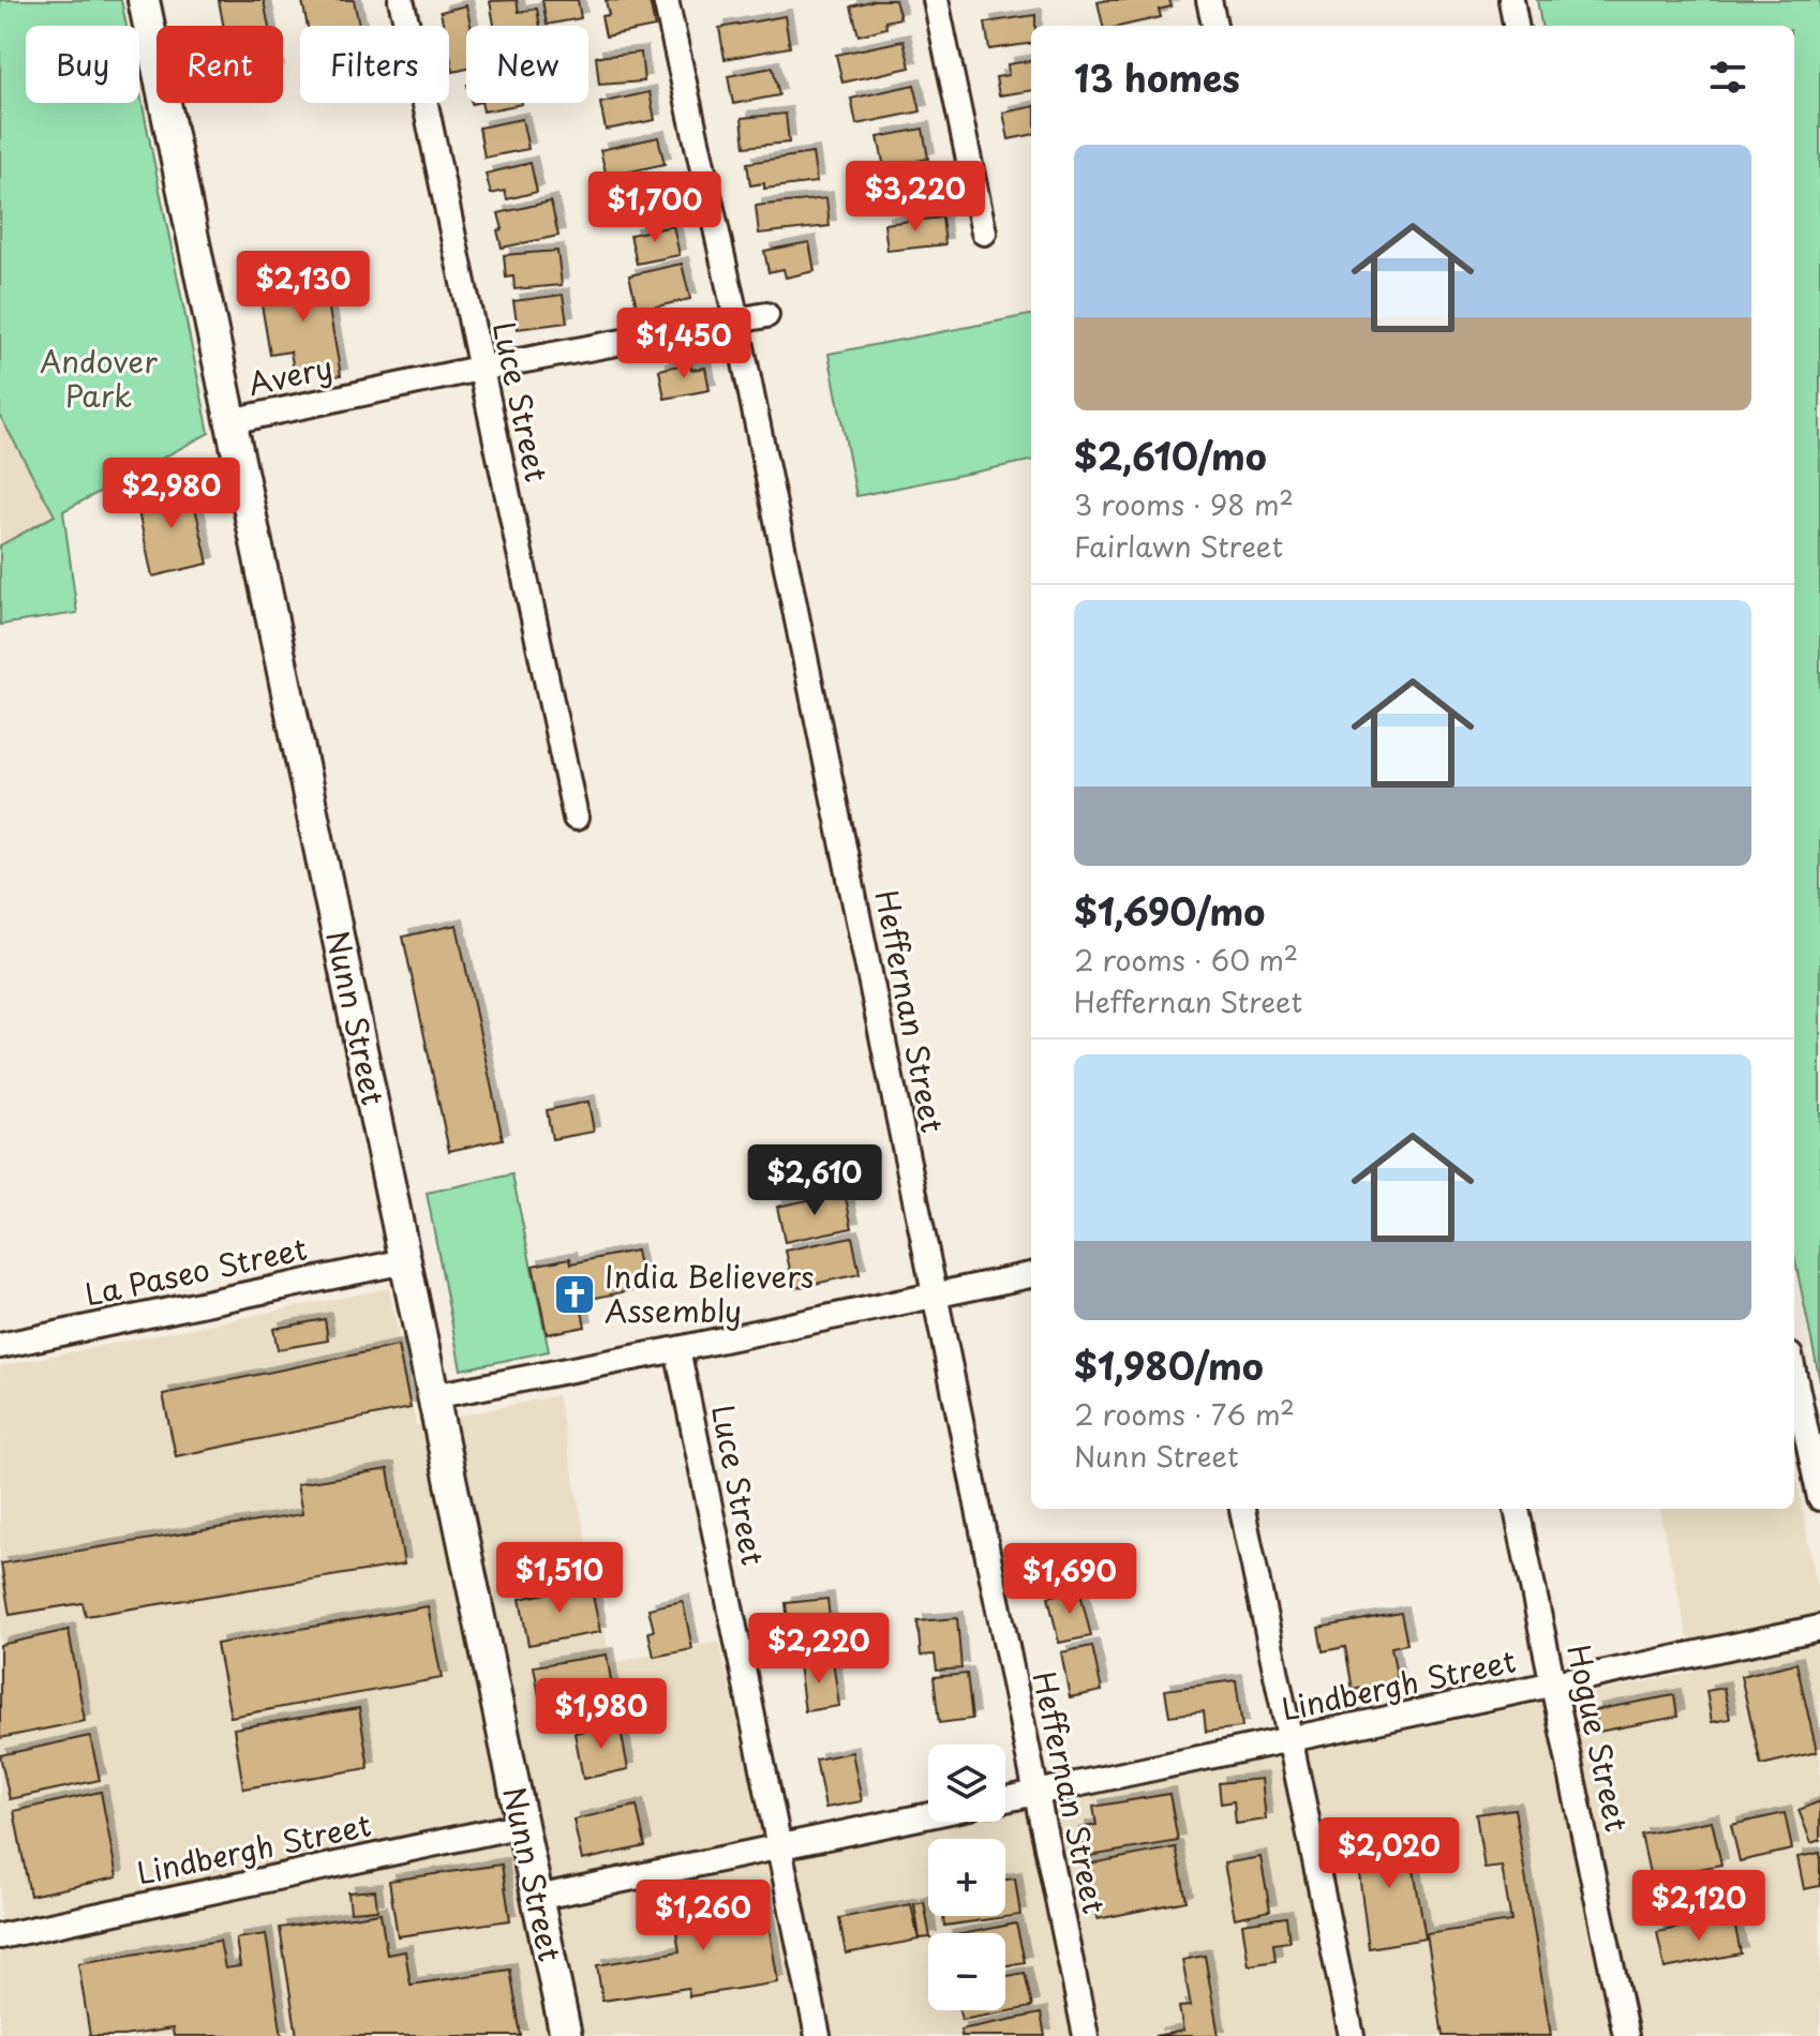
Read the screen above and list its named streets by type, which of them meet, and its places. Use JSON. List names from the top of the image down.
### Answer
{
  "streets": {
    "street": [
      "Avery",
      "Luce Street",
      "Heffernan Street",
      "Nunn Street",
      "La Paseo Street",
      "Lindbergh Street",
      "Hogue Street"
    ]
  },
  "crossings": [
    ["Avery", "Luce Street"],
    ["Avery", "Heffernan Street"],
    ["Avery", "Nunn Street"],
    ["Heffernan Street", "Lindbergh Street"],
    ["Nunn Street", "La Paseo Street"],
    ["Nunn Street", "Lindbergh Street"],
    ["Lindbergh Street", "Hogue Street"]
  ],
  "parks": ["Andover Park"],
  "places": {
    "church": ["India Believers Assembly"]
  },
  "page": {
    "chip": [
      "Buy",
      "Rent",
      "Filters",
      "New"
    ],
    "heading": "13 homes",
    "list": [
      {
        "name": "$2,610/mo",
        "note": "3 rooms · 98 m² · Fairlawn Street"
      },
      {
        "name": "$1,690/mo",
        "note": "2 rooms · 60 m² · Heffernan Street"
      },
      {
        "name": "$1,980/mo",
        "note": "2 rooms · 76 m² · Nunn Street"
      }
    ],
    "price": [
      "$3,220",
      "$1,700",
      "$2,130",
      "$1,450",
      "$2,980",
      "$2,610",
      "$1,510",
      "$1,690",
      "$2,220",
      "$1,980",
      "$2,020",
      "$2,120",
      "$1,260"
    ],
    "map_buttons": ["+", "−"]
  }
}
